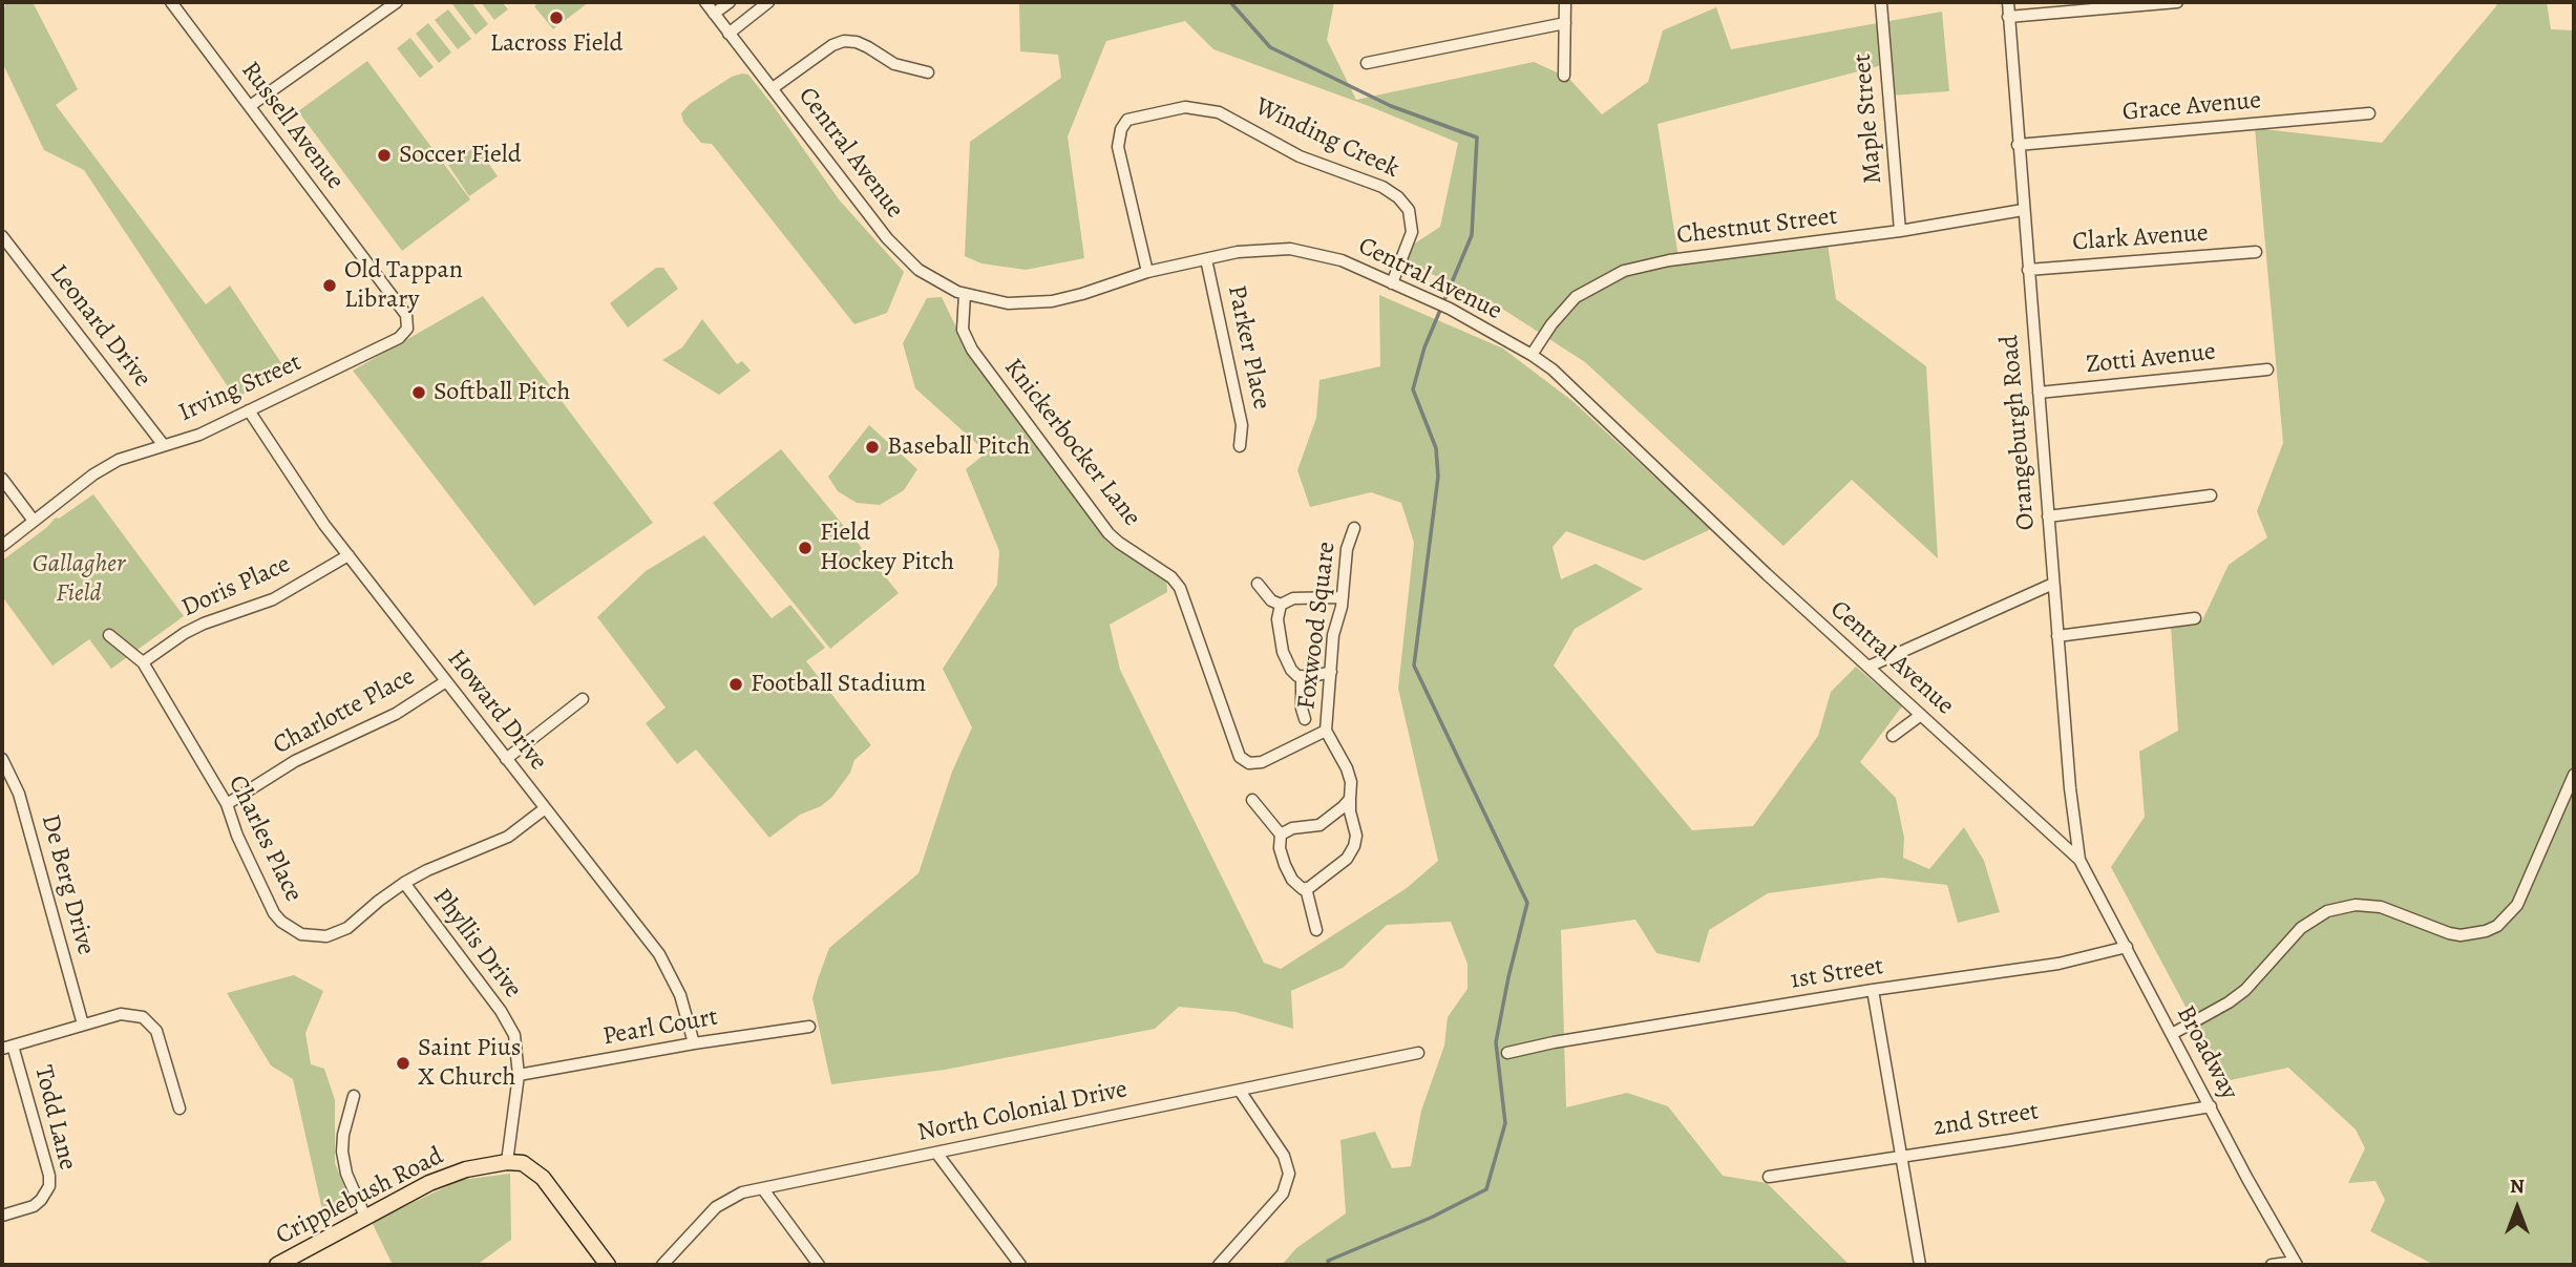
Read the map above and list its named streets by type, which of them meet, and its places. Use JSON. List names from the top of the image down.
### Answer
{
  "streets": {
    "main road": ["Cripplebush Road"],
    "street": [
      "Grace Avenue",
      "Maple Street",
      "Russell Avenue",
      "Winding Creek",
      "Central Avenue",
      "Chestnut Street",
      "Clark Avenue",
      "Leonard Drive",
      "Parker Place",
      "Zotti Avenue",
      "Irving Street",
      "Orangeburgh Road",
      "Knickerbocker Lane",
      "Doris Place",
      "Foxwood Square",
      "Howard Drive",
      "Charlotte Place",
      "Charles Place",
      "De Berg Drive",
      "Phyllis Drive",
      "1st Street",
      "Pearl Court",
      "Broadway",
      "North Colonial Drive",
      "Todd Lane",
      "2nd Street"
    ]
  },
  "crossings": [
    ["Grace Avenue", "Orangeburgh Road"],
    ["Maple Street", "Chestnut Street"],
    ["Russell Avenue", "Irving Street"],
    ["Winding Creek", "Central Avenue"],
    ["Central Avenue", "Chestnut Street"],
    ["Central Avenue", "Parker Place"],
    ["Central Avenue", "Orangeburgh Road"],
    ["Central Avenue", "Knickerbocker Lane"],
    ["Central Avenue", "Broadway"],
    ["Chestnut Street", "Orangeburgh Road"],
    ["Clark Avenue", "Orangeburgh Road"],
    ["Leonard Drive", "Irving Street"],
    ["Zotti Avenue", "Orangeburgh Road"],
    ["Irving Street", "Howard Drive"],
    ["Orangeburgh Road", "Broadway"],
    ["Knickerbocker Lane", "Foxwood Square"],
    ["Doris Place", "Howard Drive"],
    ["Doris Place", "Charles Place"],
    ["Howard Drive", "Charlotte Place"],
    ["Howard Drive", "Charles Place"],
    ["Howard Drive", "Pearl Court"],
    ["Charlotte Place", "Charles Place"],
    ["Charles Place", "Phyllis Drive"],
    ["Phyllis Drive", "Pearl Court"],
    ["Phyllis Drive", "Cripplebush Road"],
    ["1st Street", "Broadway"],
    ["Broadway", "2nd Street"]
  ],
  "parks": ["Gallagher Field"],
  "places": [
    "Lacross Field",
    "Soccer Field",
    "Old Tappan Library",
    "Softball Pitch",
    "Baseball Pitch",
    "Field Hockey Pitch",
    "Football Stadium",
    "Saint Pius X Church"
  ],
  "north": "top"
}
